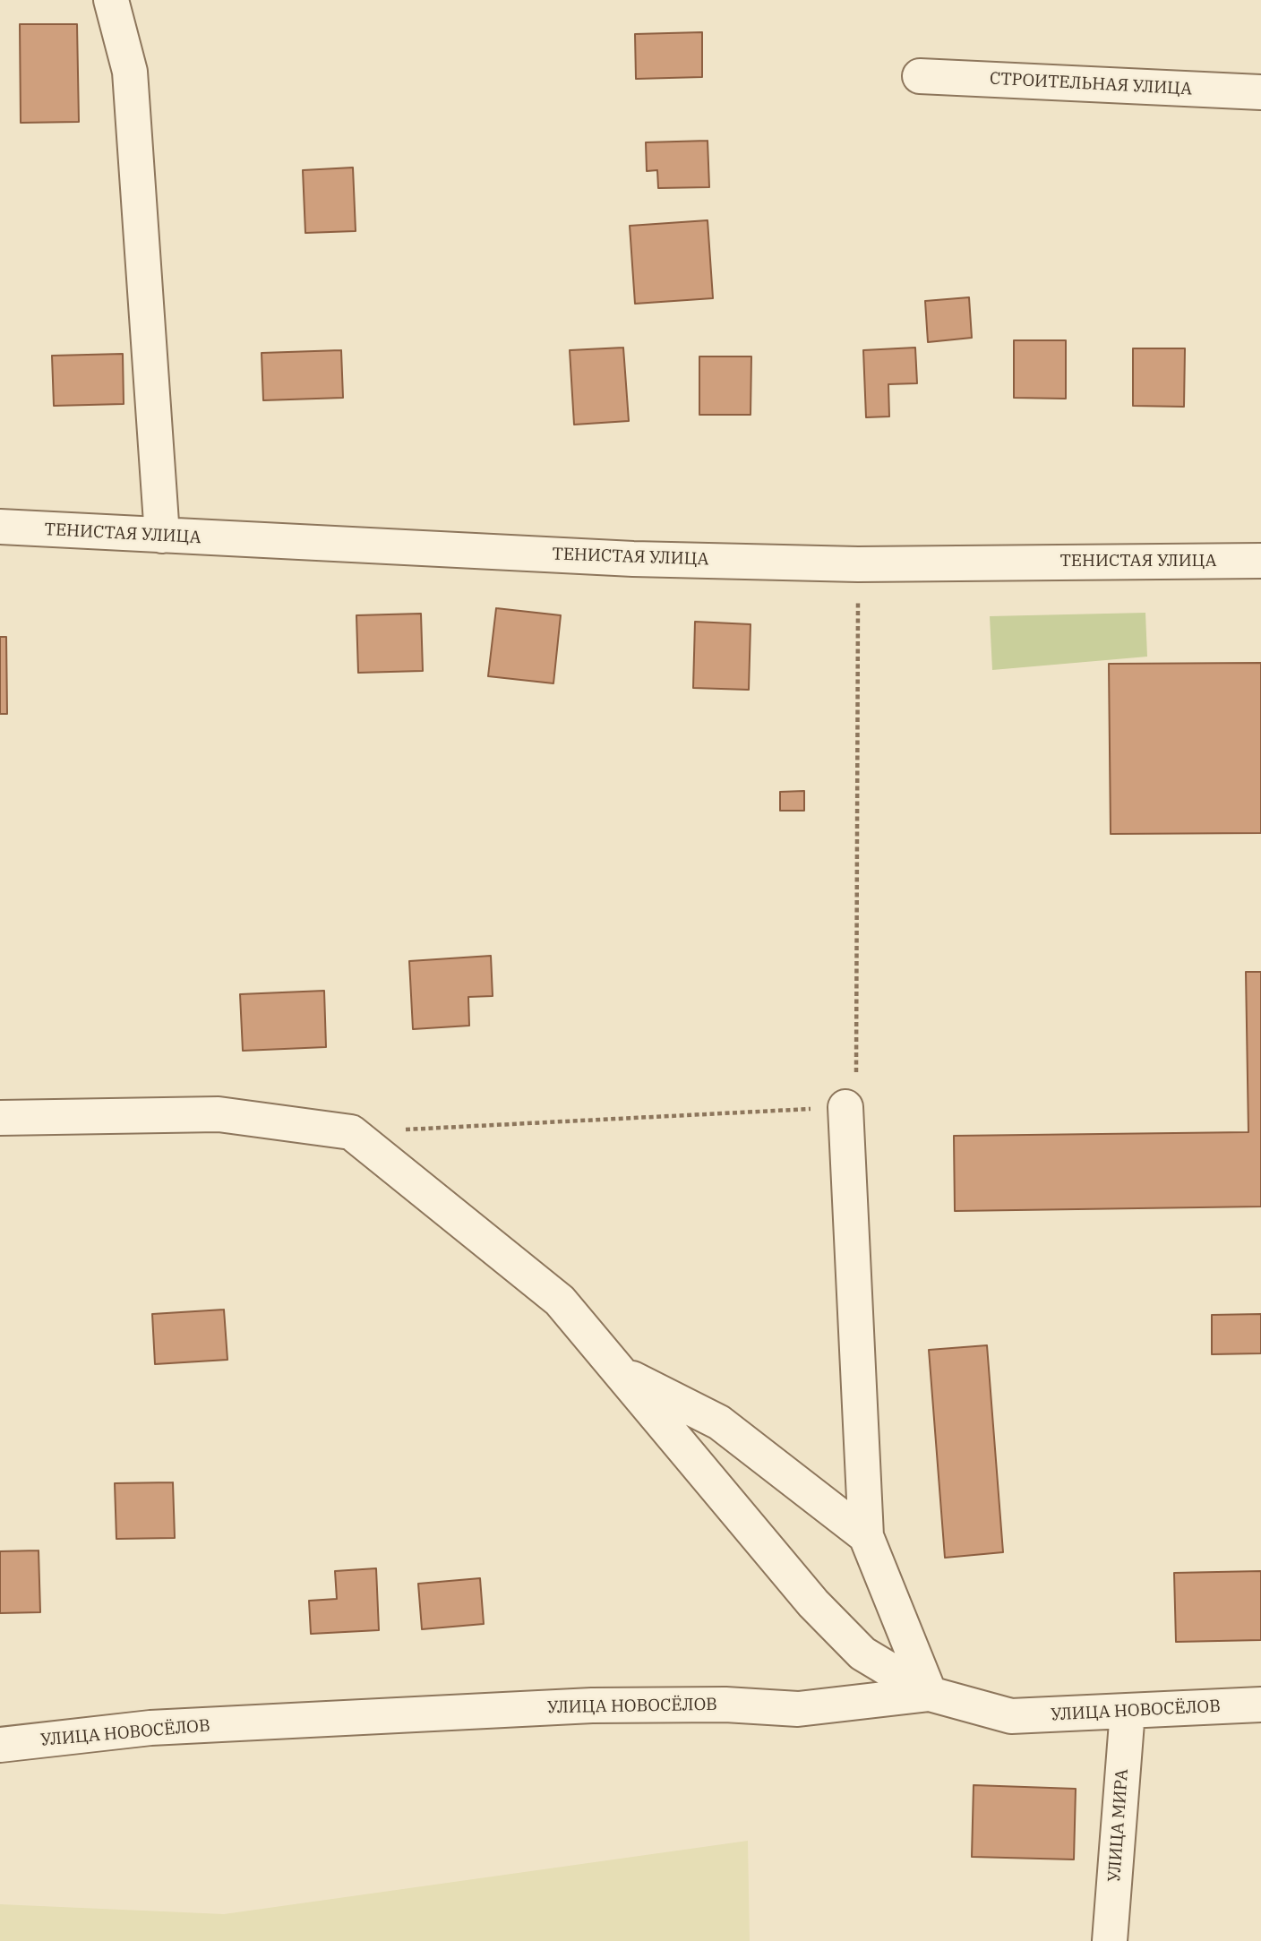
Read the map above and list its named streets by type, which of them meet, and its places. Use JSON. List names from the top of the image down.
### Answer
{
  "streets": {
    "street": [
      "СТРОИТЕЛЬНАЯ УЛИЦА",
      "ТЕНИСТАЯ УЛИЦА",
      "УЛИЦА НОВОСЁЛОВ",
      "УЛИЦА МИРА"
    ]
  },
  "crossings": [
    ["УЛИЦА НОВОСЁЛОВ", "УЛИЦА МИРА"]
  ]
}
